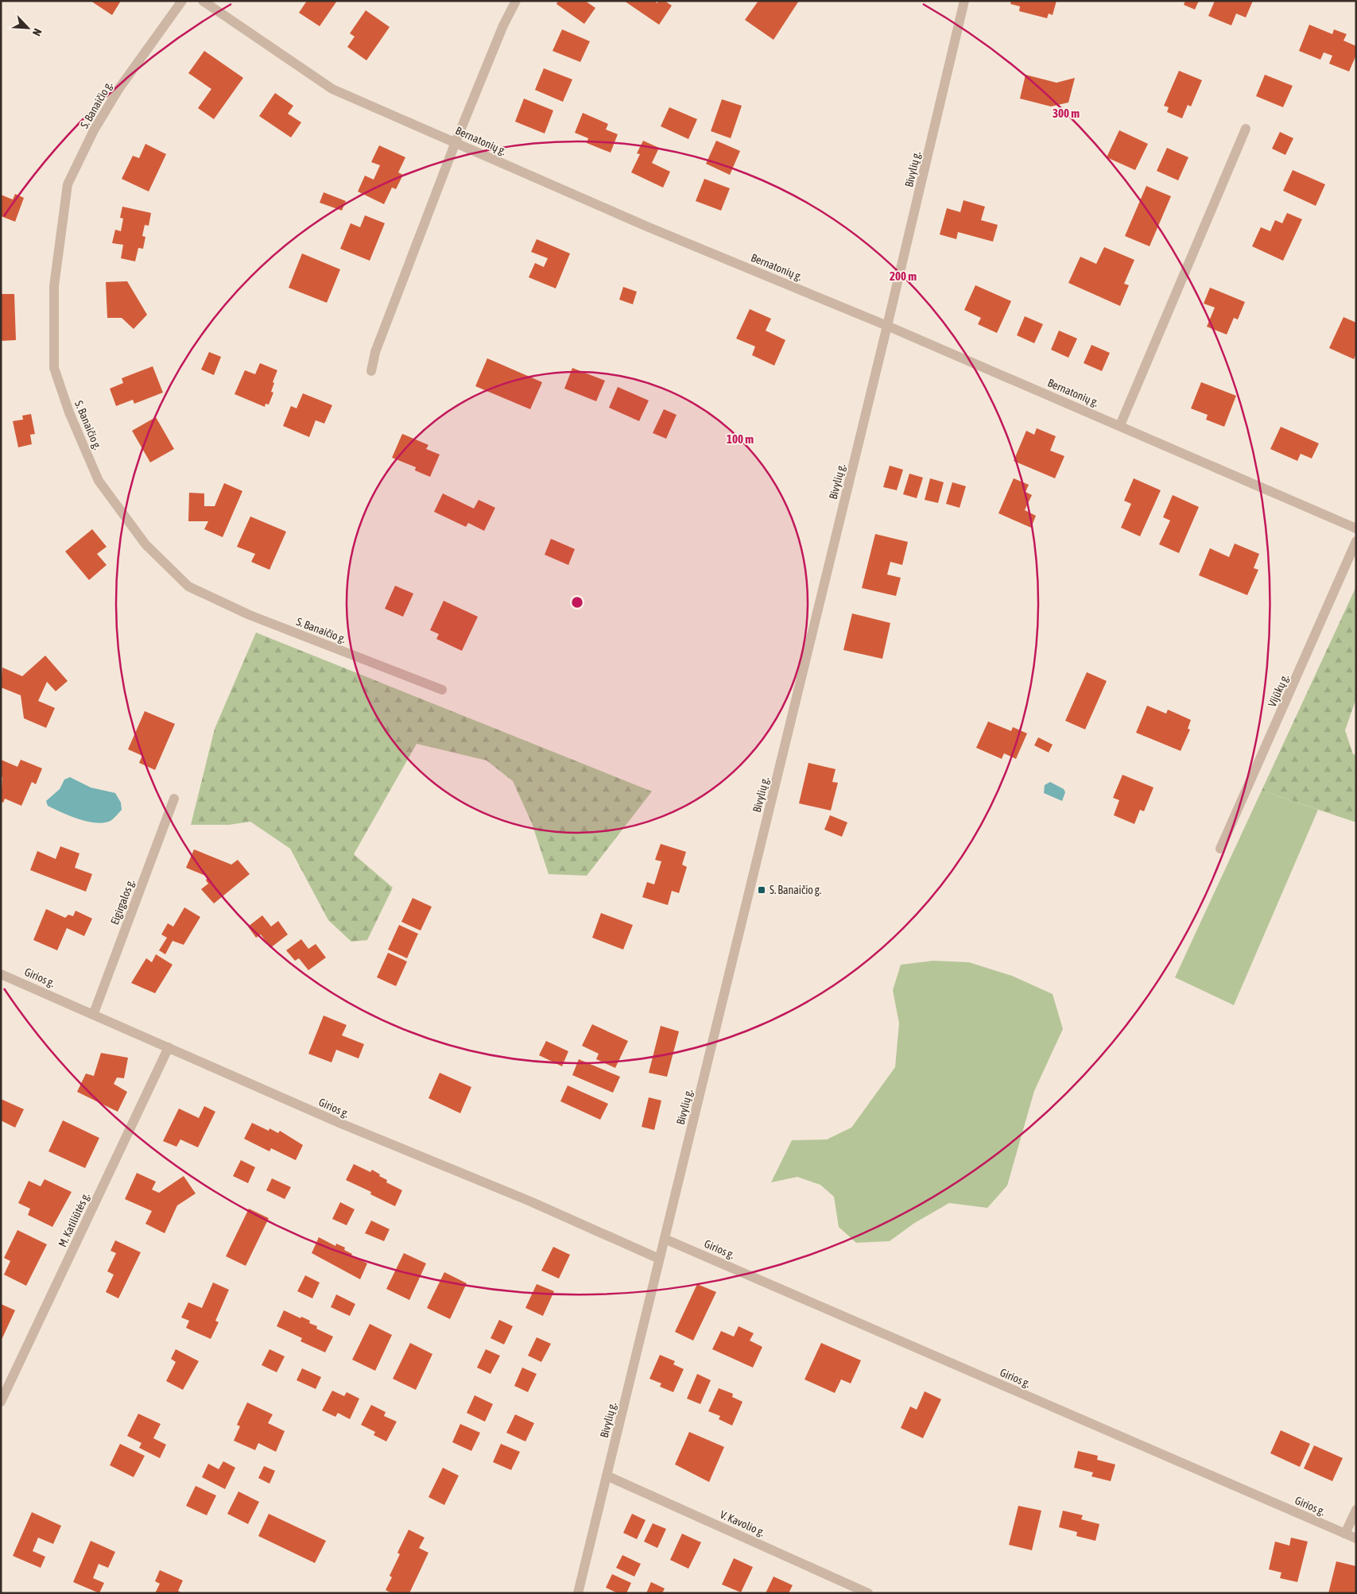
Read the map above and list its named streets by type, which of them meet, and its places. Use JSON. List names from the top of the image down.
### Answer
{
  "streets": {
    "street": [
      "S. Banaičio g.",
      "Bernatonių g.",
      "Bivylių g.",
      "Vijūkų g.",
      "Eigirgalos g.",
      "Girios g.",
      "M. Katiliūtės g.",
      "V. Kavolio g."
    ]
  },
  "crossings": [
    ["Bernatonių g.", "Bivylių g."],
    ["Bivylių g.", "Girios g."],
    ["Bivylių g.", "V. Kavolio g."],
    ["Eigirgalos g.", "Girios g."],
    ["Girios g.", "M. Katiliūtės g."]
  ],
  "places": {
    "transit": ["S. Banaičio g."]
  },
  "north": "bottom right",
  "rings": ["300 m", "200 m", "100 m"]
}
